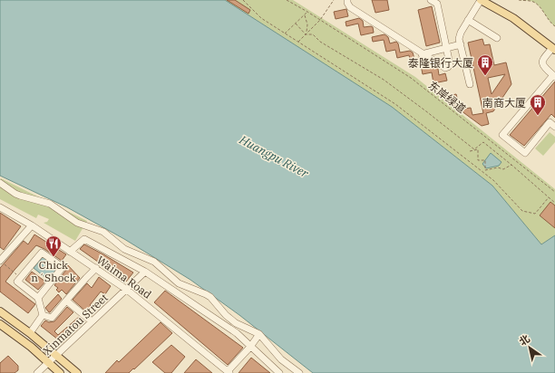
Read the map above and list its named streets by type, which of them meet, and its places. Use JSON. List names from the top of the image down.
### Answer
{
  "streets": {
    "street": ["Waima Road", "Xinmatou Street"],
    "path": ["东岸绿道"]
  },
  "crossings": [
    ["Waima Road", "Xinmatou Street"]
  ],
  "water": ["Huangpu River"],
  "places": {
    "building": ["泰隆银行大厦", "南商大厦"],
    "restaurant": ["Chick n´Shock"]
  },
  "north": "top left"
}
